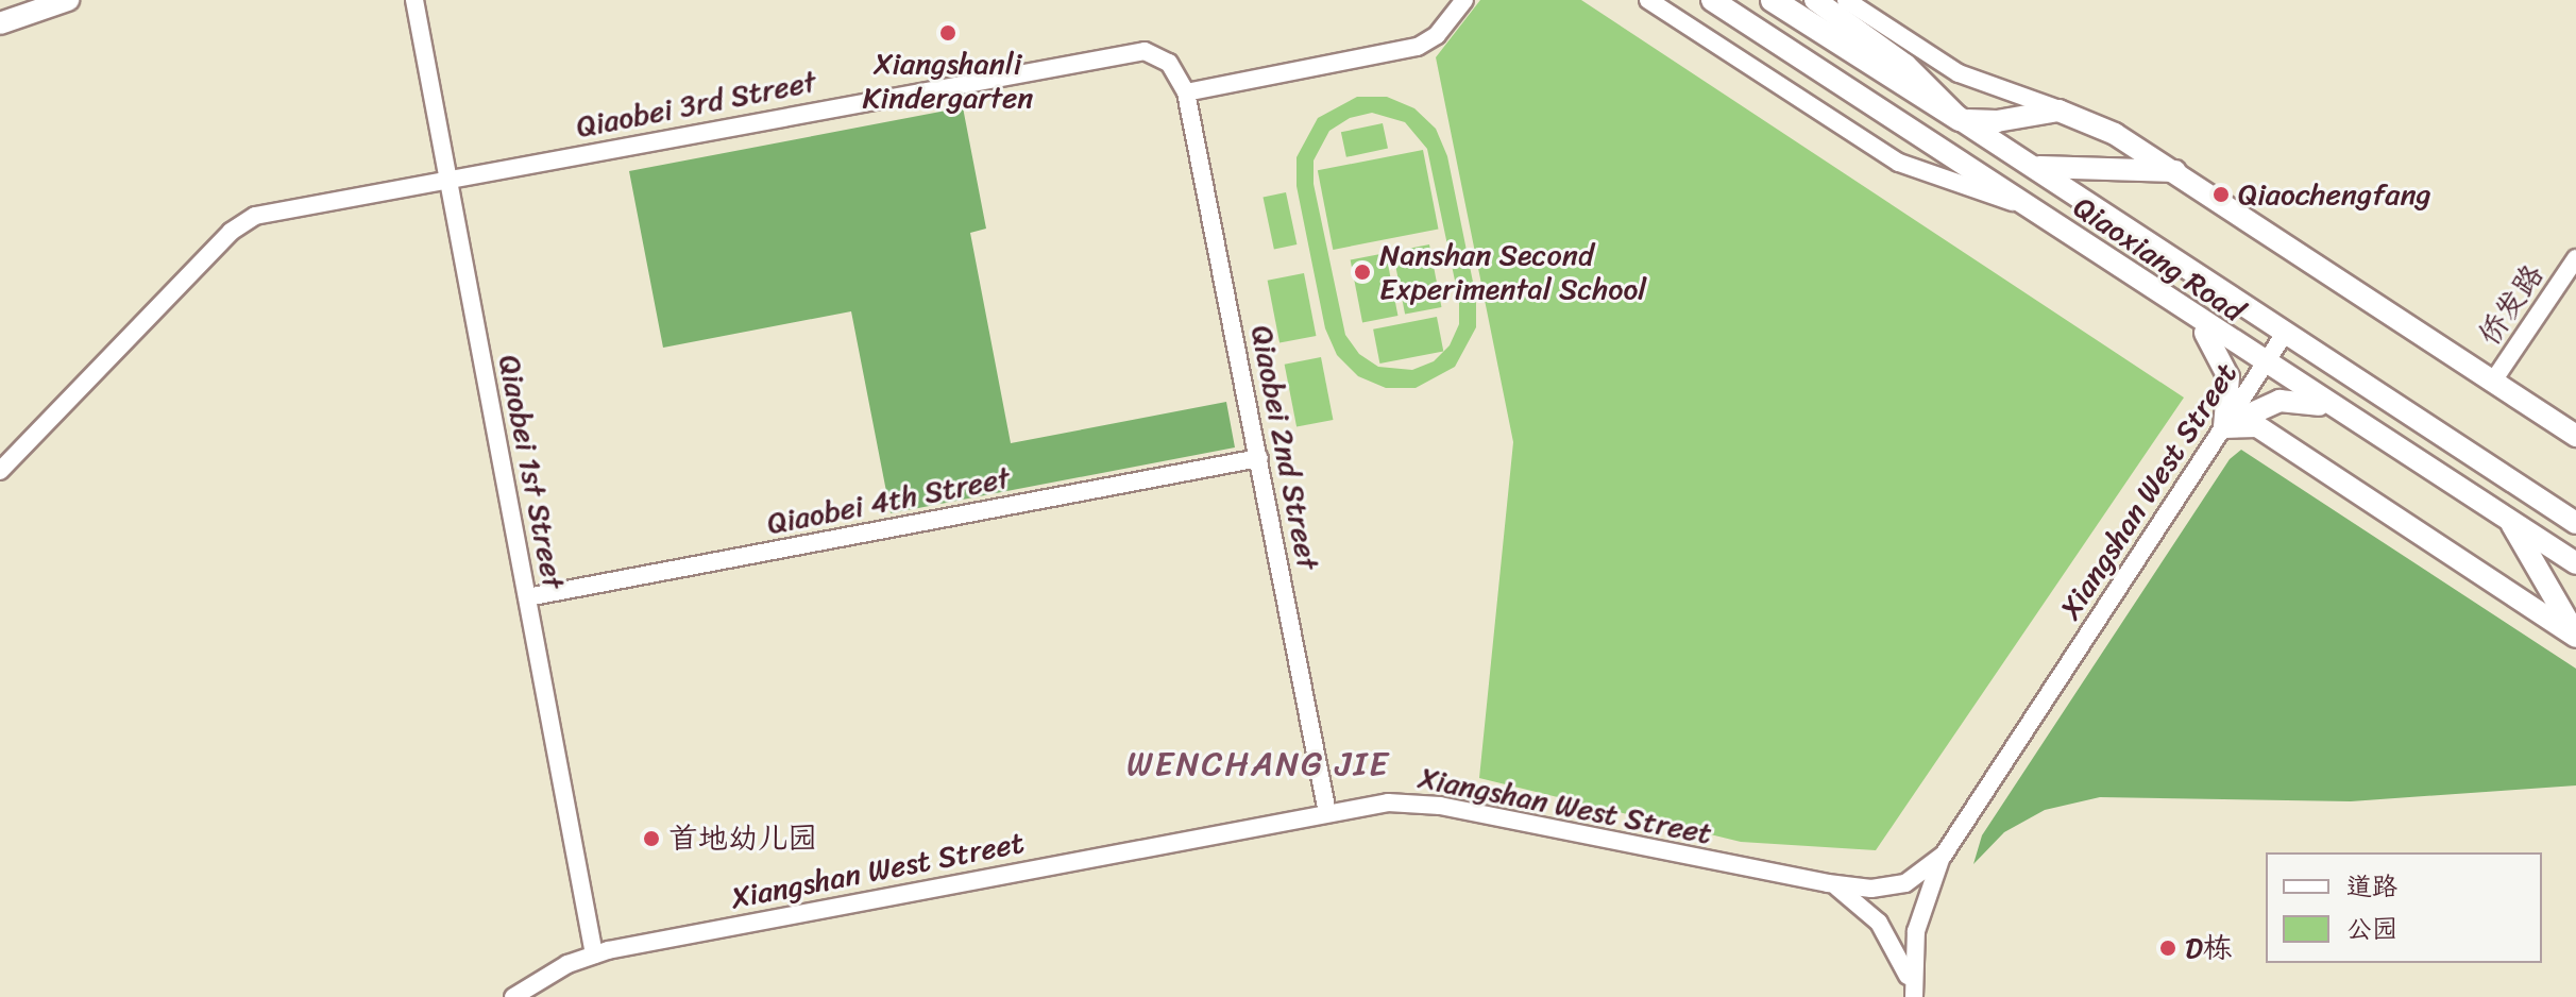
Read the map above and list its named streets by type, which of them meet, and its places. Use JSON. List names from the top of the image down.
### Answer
{
  "streets": {
    "main road": ["Qiaoxiang Road"],
    "street": [
      "Qiaobei 3rd Street",
      "侨发路",
      "Qiaobei 2nd Street",
      "Qiaobei 1st Street",
      "Xiangshan West Street",
      "Qiaobei 4th Street"
    ]
  },
  "crossings": [
    ["Qiaobei 3rd Street", "Qiaobei 2nd Street"],
    ["Qiaobei 3rd Street", "Qiaobei 1st Street"],
    ["Qiaoxiang Road", "Xiangshan West Street"],
    ["Qiaobei 2nd Street", "Xiangshan West Street"],
    ["Qiaobei 2nd Street", "Qiaobei 4th Street"],
    ["Qiaobei 1st Street", "Xiangshan West Street"],
    ["Qiaobei 1st Street", "Qiaobei 4th Street"]
  ],
  "districts": ["WENCHANG JIE"],
  "places": [
    "Xiangshanli Kindergarten",
    "Qiaochengfang",
    "Nanshan Second Experimental School",
    "首地幼儿园",
    "D栋"
  ],
  "legend": ["道路", "公园"]
}
